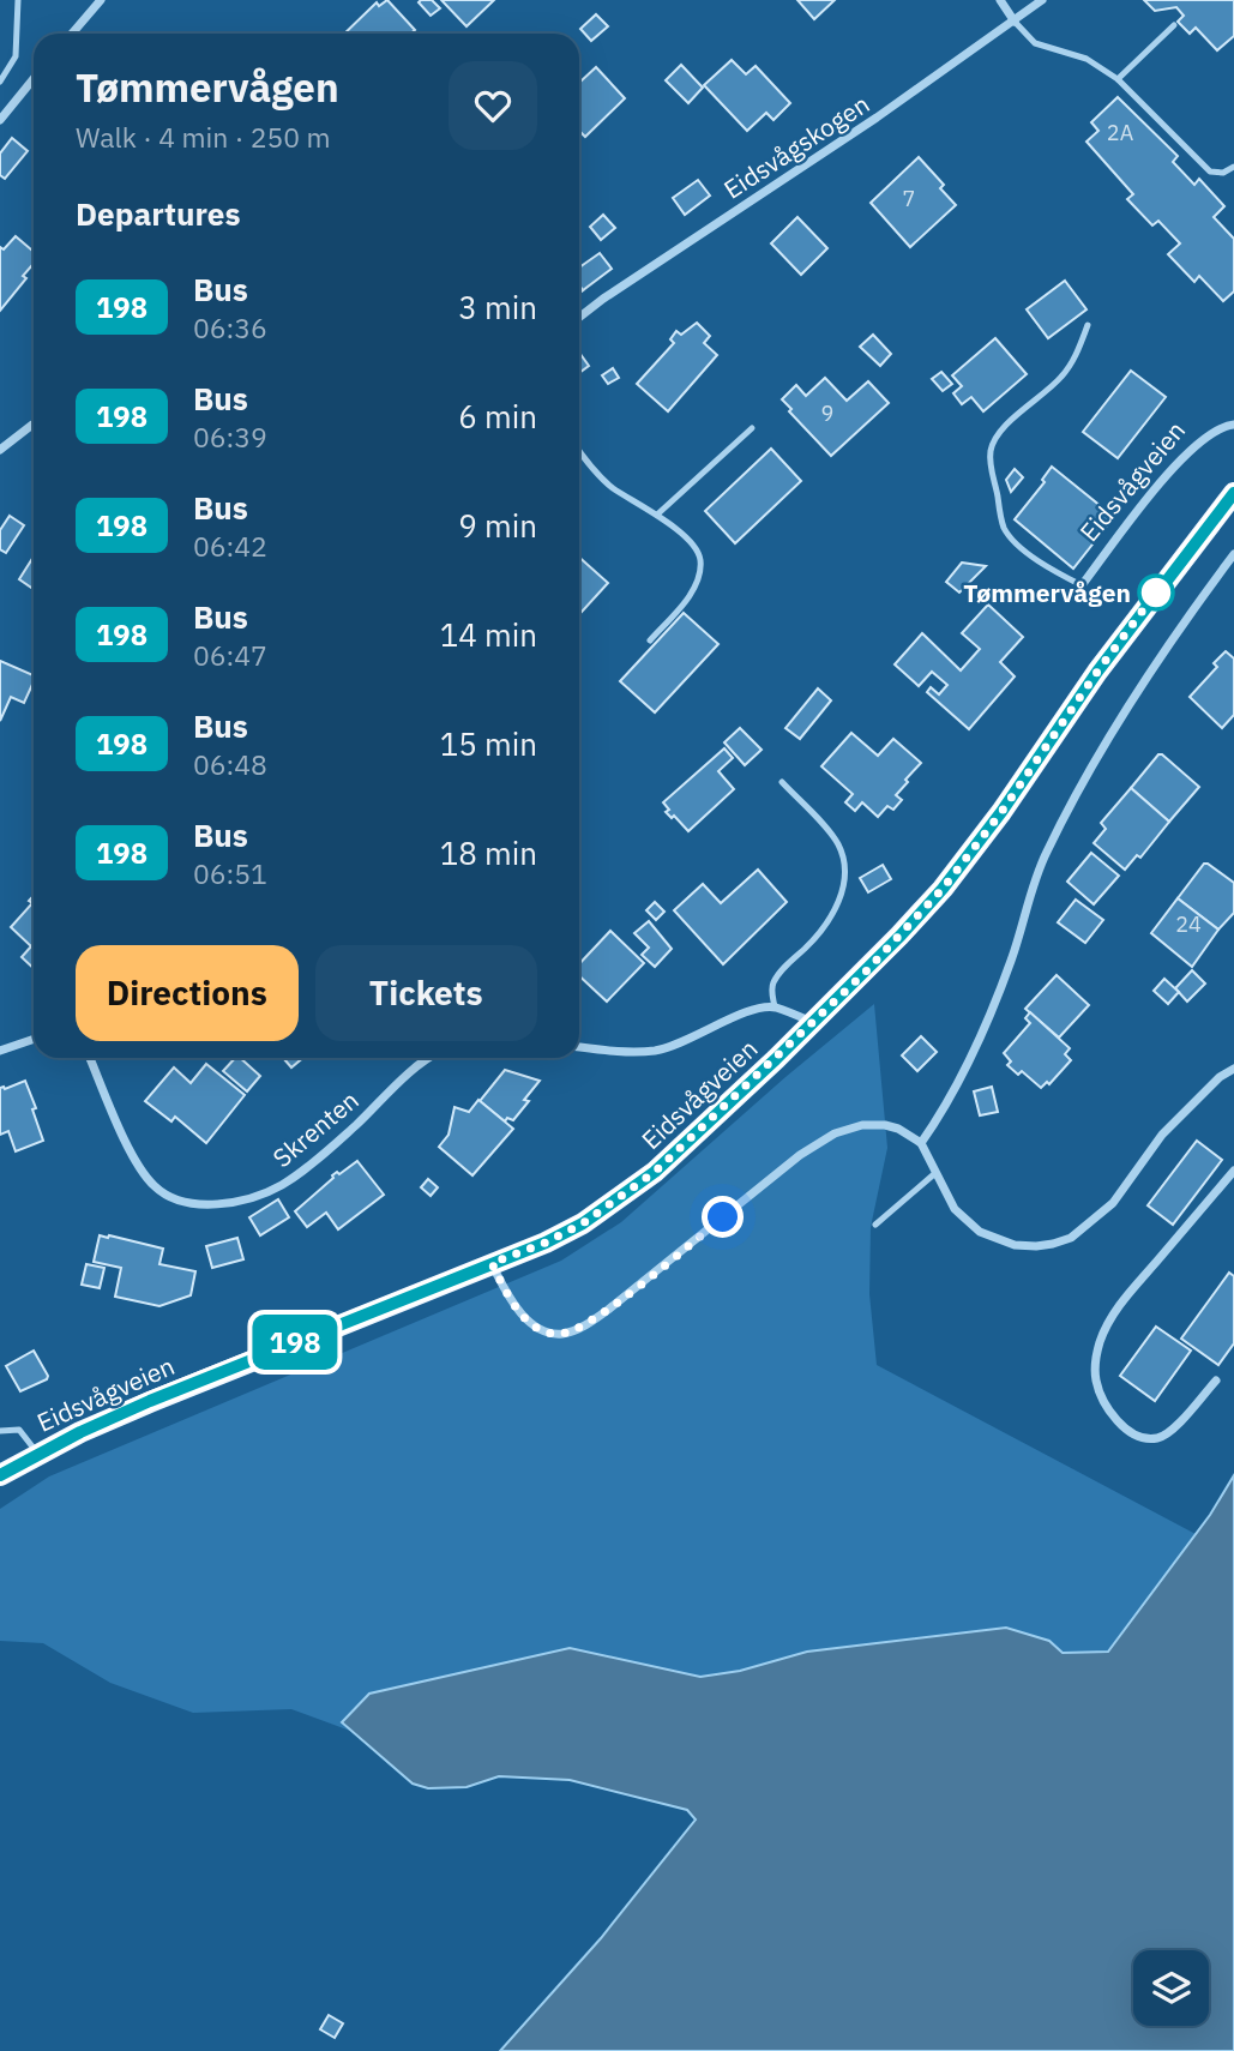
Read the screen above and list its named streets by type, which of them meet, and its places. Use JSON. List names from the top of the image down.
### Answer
{
  "streets": {
    "main road": ["Eidsvågveien"],
    "street": ["Eidsvågskogen", "Skrenten"]
  },
  "places": ["Tømmervågen"],
  "lines": ["bus line 198"],
  "house_numbers": [
    "2A",
    "7",
    "9",
    "24"
  ],
  "page": {
    "on_map": "198",
    "heading": [
      ["Tømmervågen", "Walk · 4 min · 250 m"],
      "Departures"
    ],
    "list": [
      {
        "mark": "198",
        "name": "Bus",
        "note": "06:36",
        "value": "3 min"
      },
      {
        "mark": "198",
        "name": "Bus",
        "note": "06:39",
        "value": "6 min"
      },
      {
        "mark": "198",
        "name": "Bus",
        "note": "06:42",
        "value": "9 min"
      },
      {
        "mark": "198",
        "name": "Bus",
        "note": "06:47",
        "value": "14 min"
      },
      {
        "mark": "198",
        "name": "Bus",
        "note": "06:48",
        "value": "15 min"
      },
      {
        "mark": "198",
        "name": "Bus",
        "note": "06:51",
        "value": "18 min"
      }
    ],
    "buttons": ["Directions", "Tickets"]
  }
}
